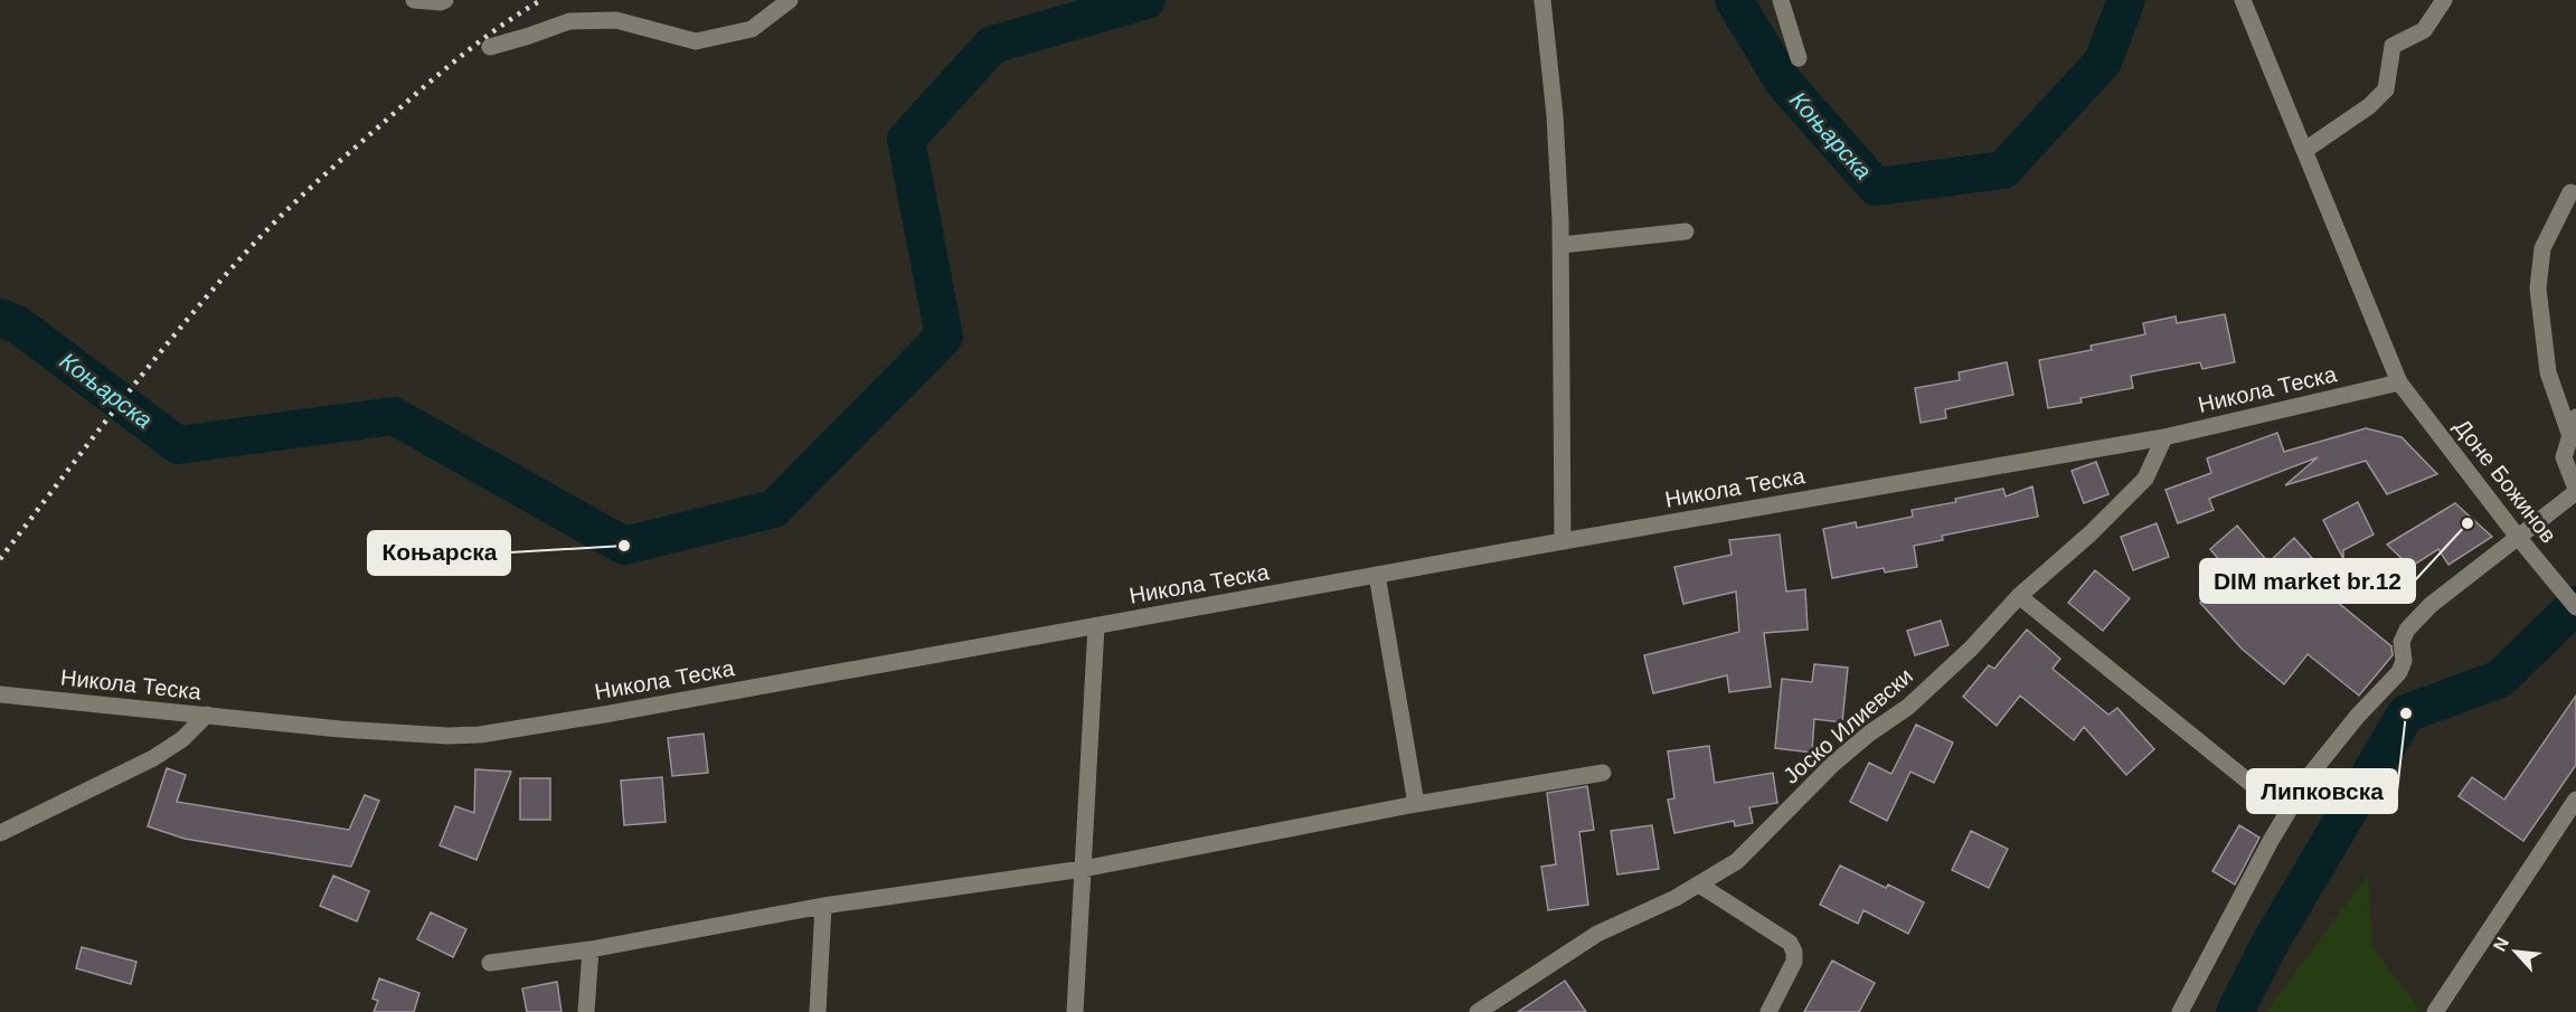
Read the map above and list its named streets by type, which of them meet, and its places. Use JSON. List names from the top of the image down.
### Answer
{
  "streets": {
    "street": ["Никола Теска", "Доне Божинов", "Јоско Илиевски"]
  },
  "crossings": [
    ["Никола Теска", "Доне Божинов"],
    ["Никола Теска", "Јоско Илиевски"]
  ],
  "water": ["Коњарска"],
  "places": ["DIM market br.12", "Коњарска", "Липковска"],
  "north": "top left"
}
